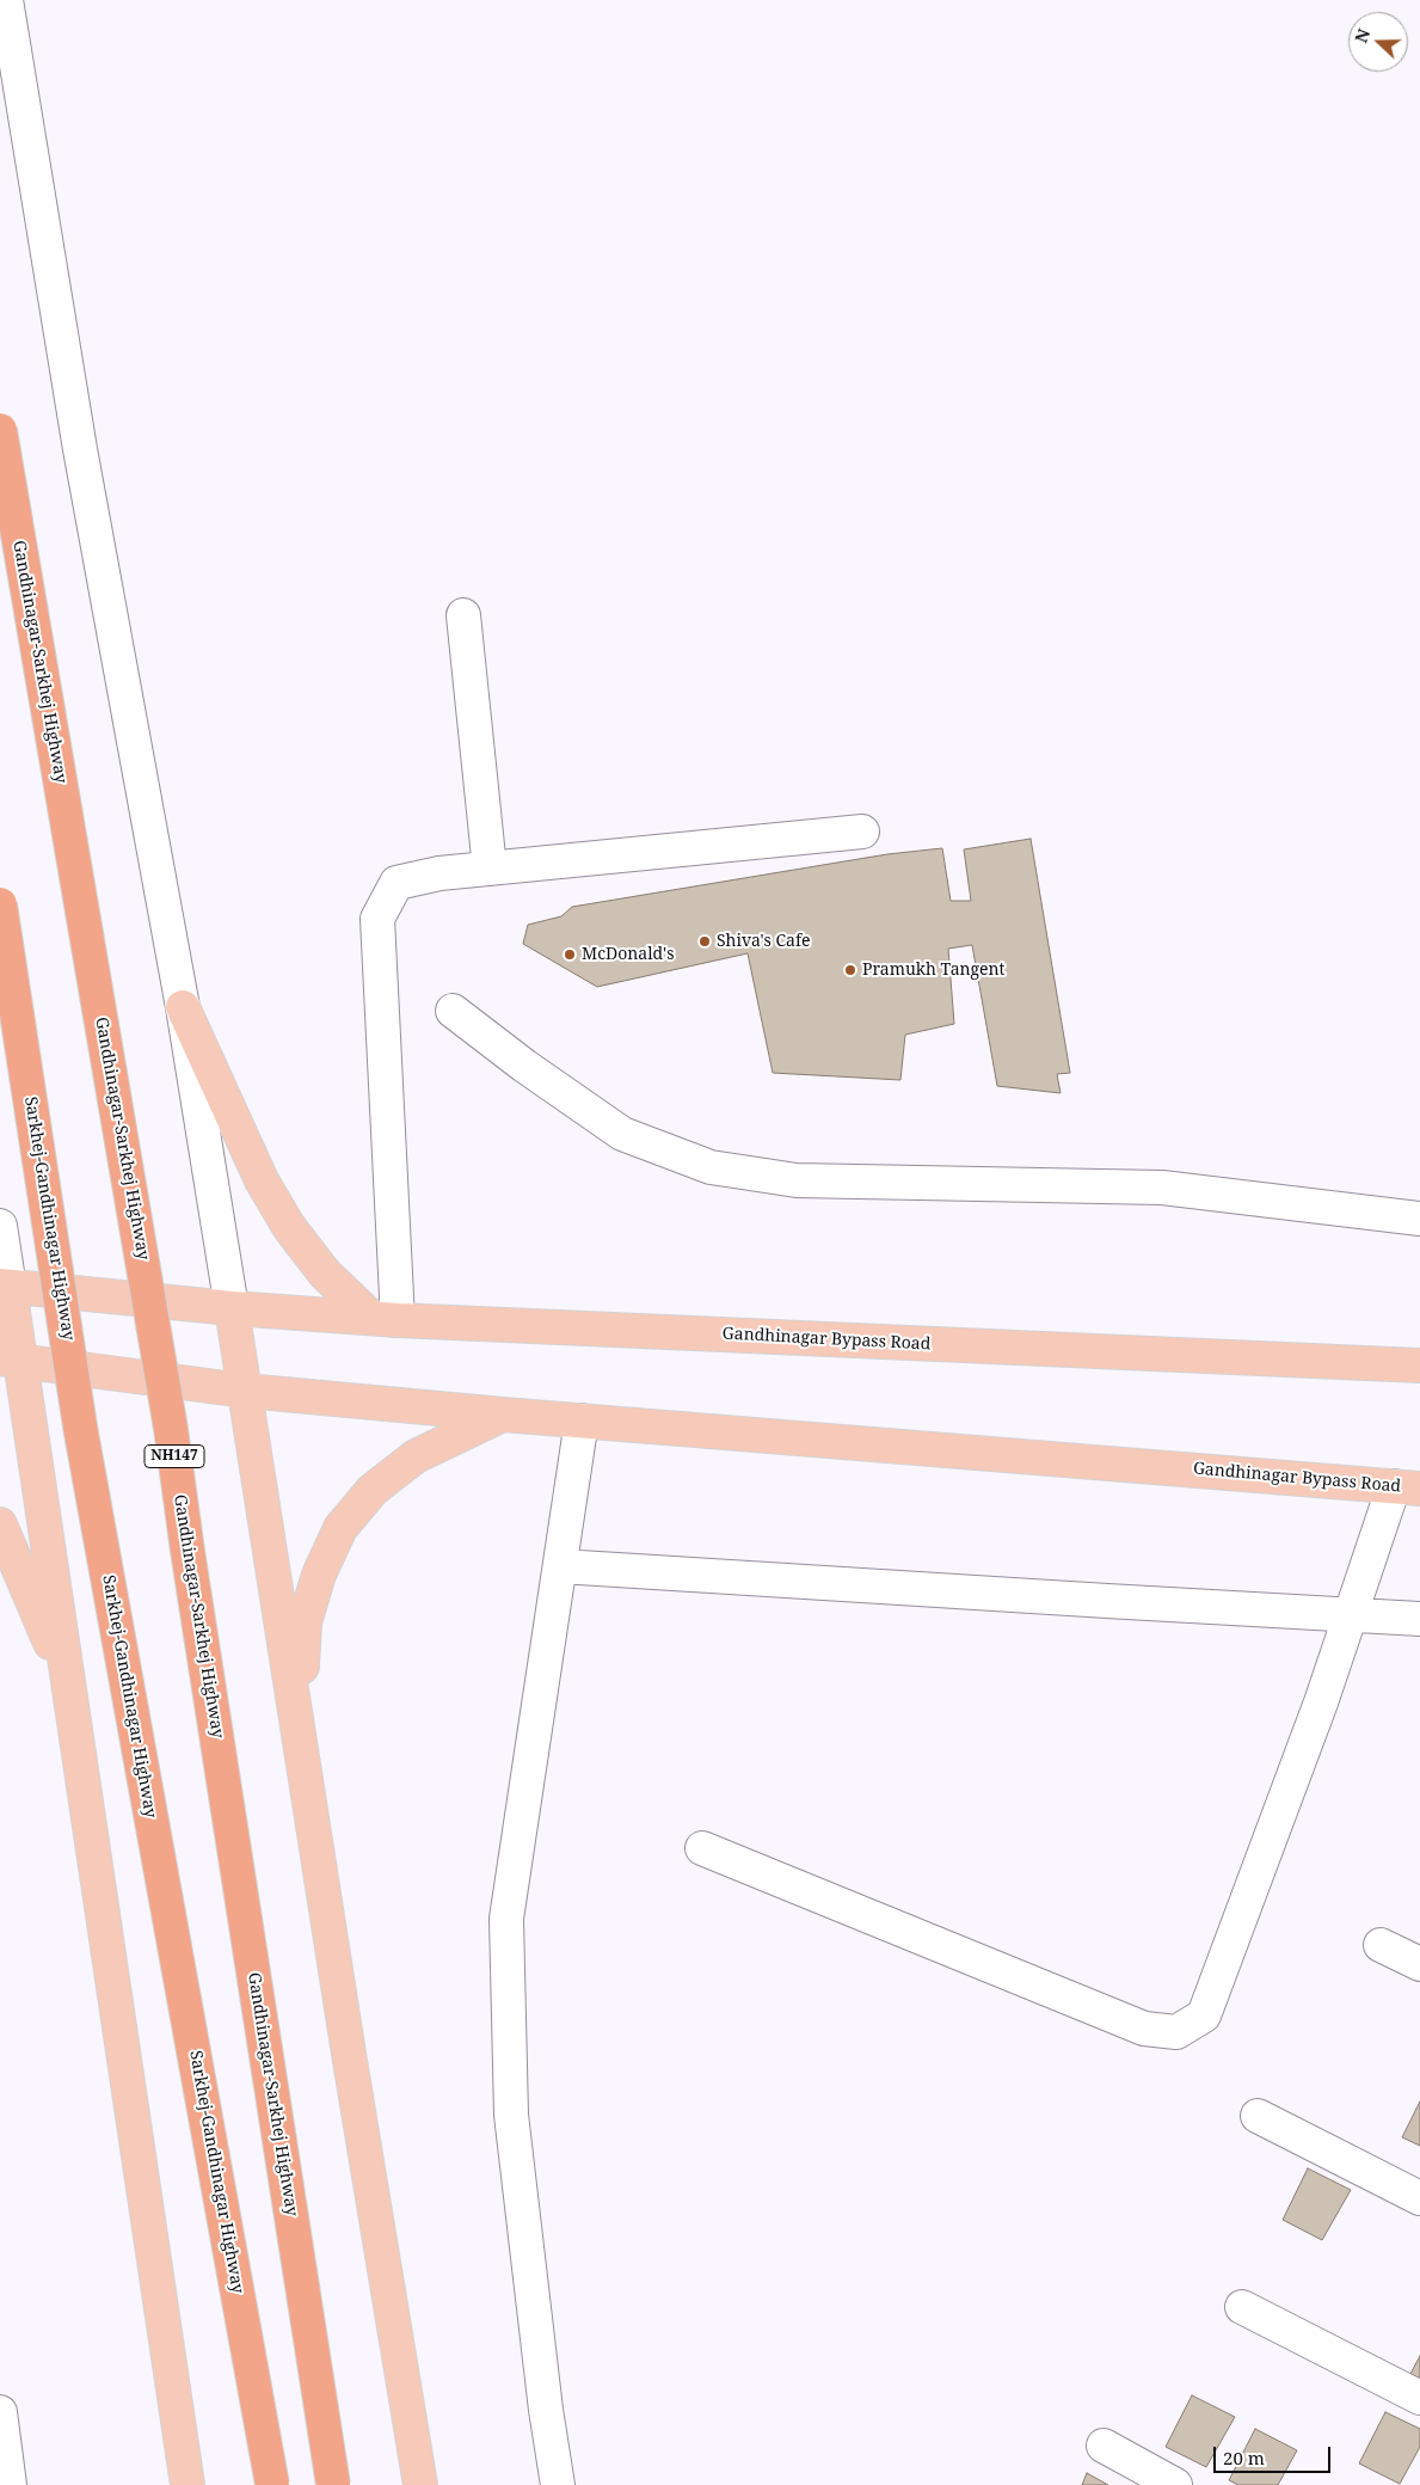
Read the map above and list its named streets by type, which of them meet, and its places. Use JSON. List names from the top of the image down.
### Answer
{
  "streets": {
    "highway": ["Gandhinagar-Sarkhej Highway", "Sarkhej-Gandhinagar Highway", "NH147"],
    "main road": ["Gandhinagar Bypass Road"]
  },
  "places": ["Shiva's Cafe", "McDonald's", "Pramukh Tangent"],
  "scale_bar": "20 m",
  "north": "left"
}
